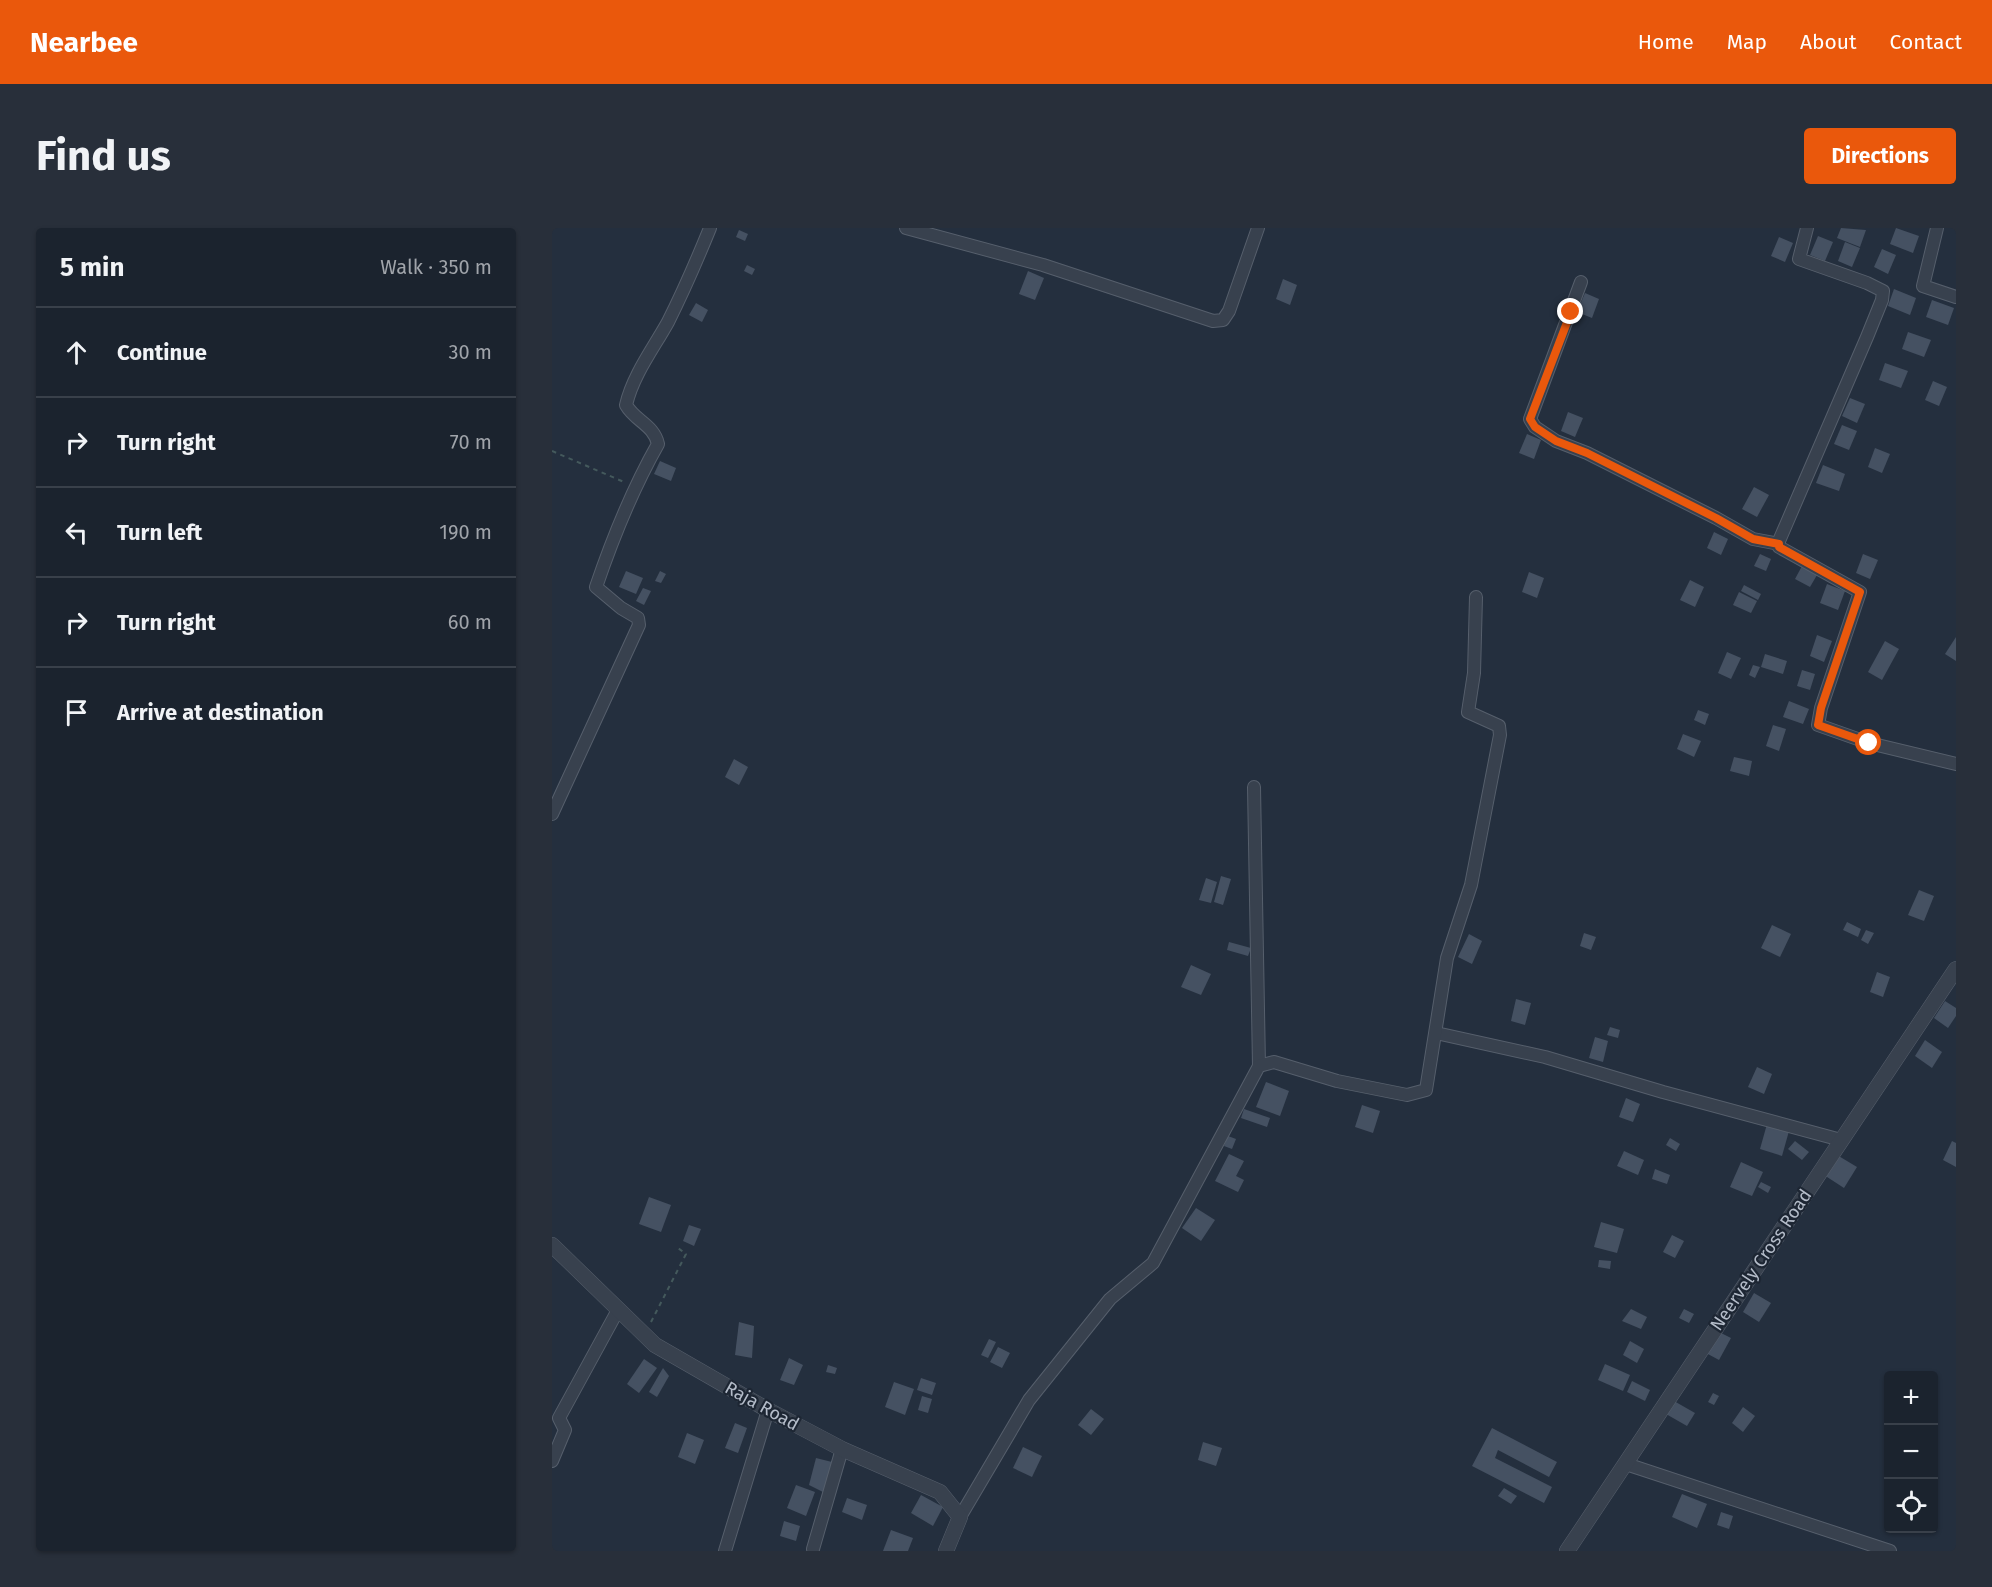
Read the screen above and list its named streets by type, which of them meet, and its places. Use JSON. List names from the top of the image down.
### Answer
{
  "streets": {
    "street": ["Neervely Cross Road", "Raja Road"]
  },
  "page": {
    "header": "Nearbee",
    "nav": [
      "Home",
      "Map",
      "About",
      "Contact"
    ],
    "buttons": "Directions",
    "title": "Find us",
    "heading": ["5 min", "Walk · 350 m"],
    "list": [
      ["Continue", "30 m"],
      ["Turn right", "70 m"],
      ["Turn left", "190 m"],
      ["Turn right", "60 m"],
      "Arrive at destination"
    ],
    "map_buttons": ["+", "−"]
  }
}
